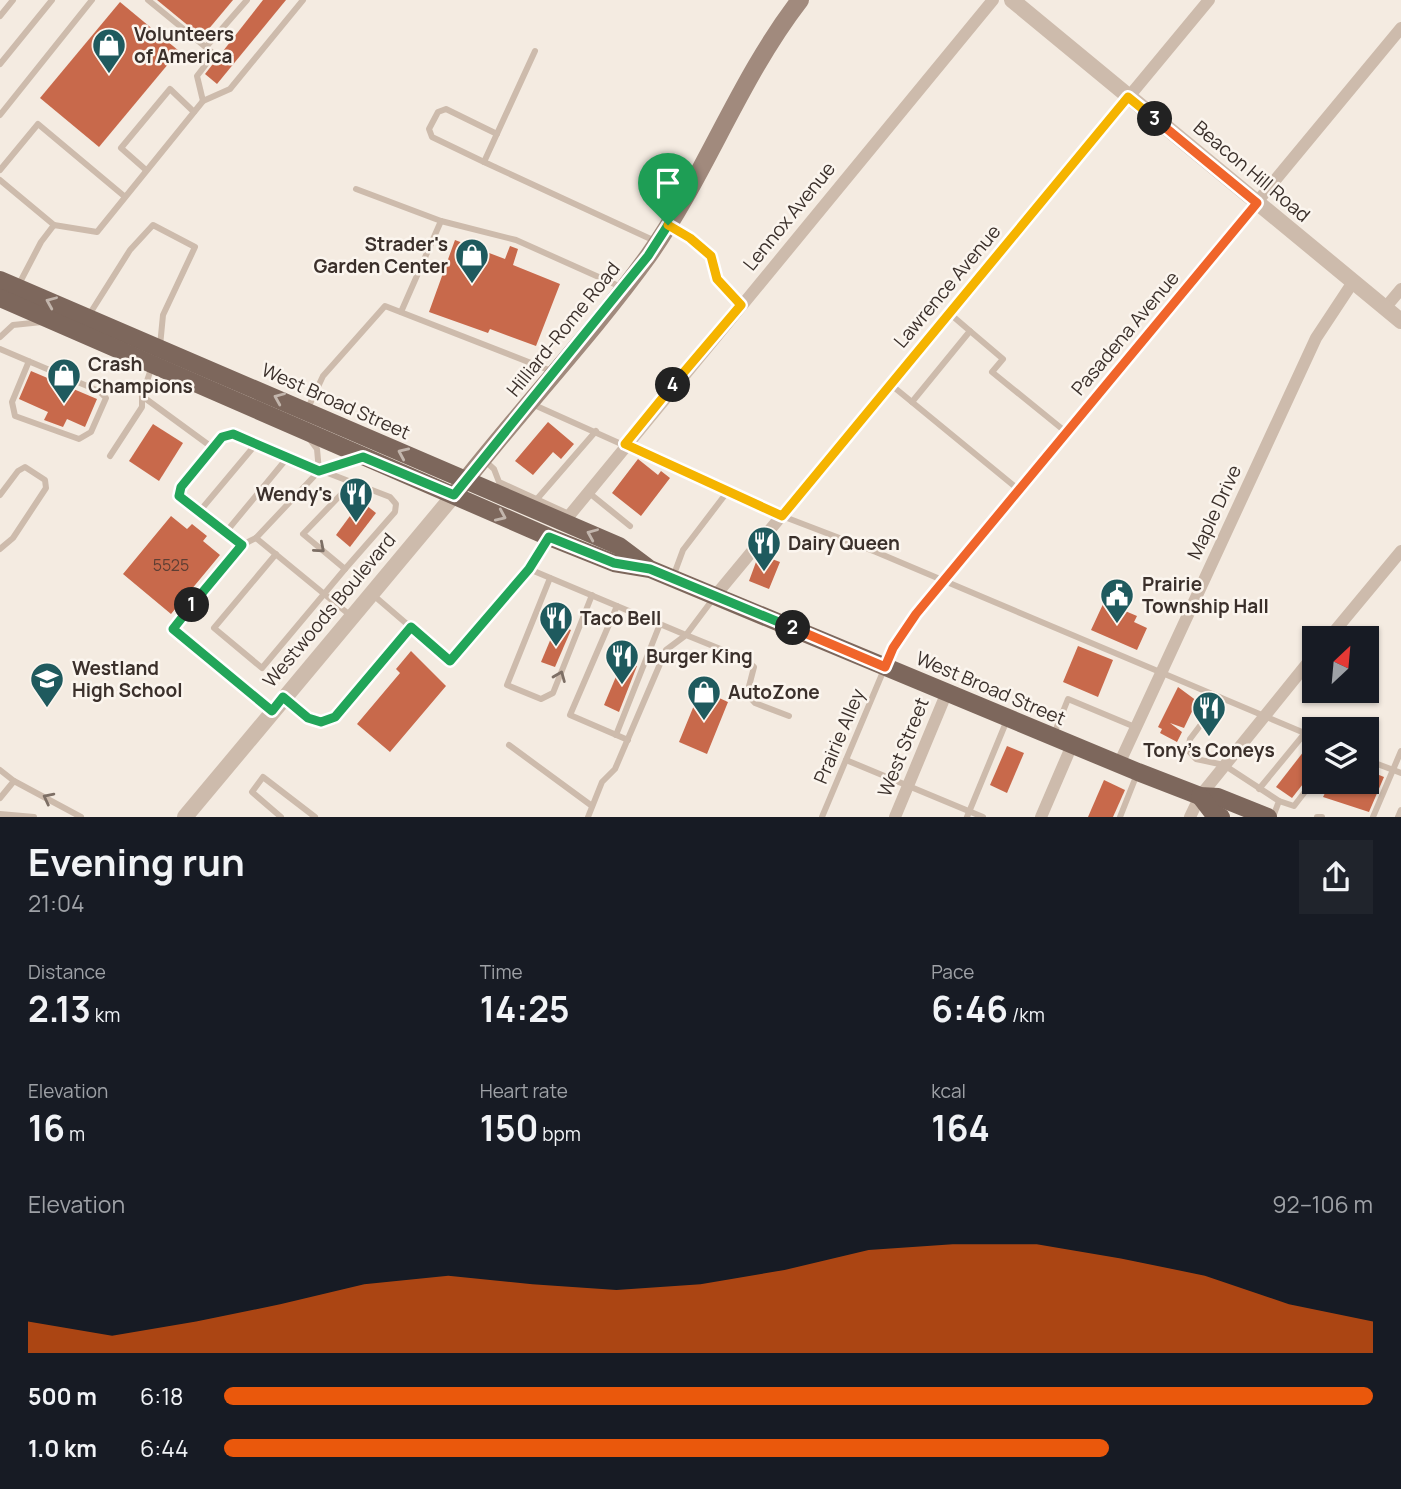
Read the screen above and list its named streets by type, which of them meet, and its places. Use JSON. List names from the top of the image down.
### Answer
{
  "streets": {
    "main road": ["Hilliard-Rome Road", "West Broad Street"],
    "street": [
      "Beacon Hill Road",
      "Lennox Avenue",
      "Lawrence Avenue",
      "Pasadena Avenue",
      "Maple Drive",
      "Westwoods Boulevard",
      "West Street"
    ],
    "lane": ["Prairie Alley"]
  },
  "crossings": [
    ["Beacon Hill Road", "Lawrence Avenue"],
    ["Beacon Hill Road", "Pasadena Avenue"],
    ["Beacon Hill Road", "Maple Drive"],
    ["Lennox Avenue", "West Broad Street"],
    ["Lawrence Avenue", "West Broad Street"],
    ["Hilliard-Rome Road", "West Broad Street"],
    ["Hilliard-Rome Road", "Westwoods Boulevard"],
    ["Pasadena Avenue", "West Broad Street"],
    ["Pasadena Avenue", "Prairie Alley"],
    ["West Broad Street", "Maple Drive"],
    ["West Broad Street", "Westwoods Boulevard"],
    ["West Broad Street", "Prairie Alley"],
    ["West Broad Street", "West Street"]
  ],
  "places": {
    "shop": [
      "Volunteers of America",
      "Strader's Garden Center",
      "Crash Champions",
      "AutoZone"
    ],
    "restaurant": [
      "Wendy's",
      "Dairy Queen",
      "Taco Bell",
      "Burger King",
      "Tony's Coneys"
    ],
    "public building": ["Prairie Township Hall"],
    "school or university": ["Westland High School"]
  },
  "house_numbers": ["5525"],
  "north": "top right",
  "page": {
    "pins": [
      "3",
      "4",
      "1",
      "2"
    ],
    "heading": ["Evening run", "21:04"],
    "stats": [
      ["Distance", "2.13 km"],
      ["Time", "14:25"],
      ["Pace", "6:46 /km"],
      ["Elevation", "16 m"],
      ["Heart rate", "150 bpm"],
      ["kcal", "164"]
    ],
    "chart": ["Elevation", "92–106 m"],
    "list": [
      {
        "name": "500 m",
        "note": "6:18"
      },
      {
        "name": "1.0 km",
        "note": "6:44"
      }
    ]
  }
}
